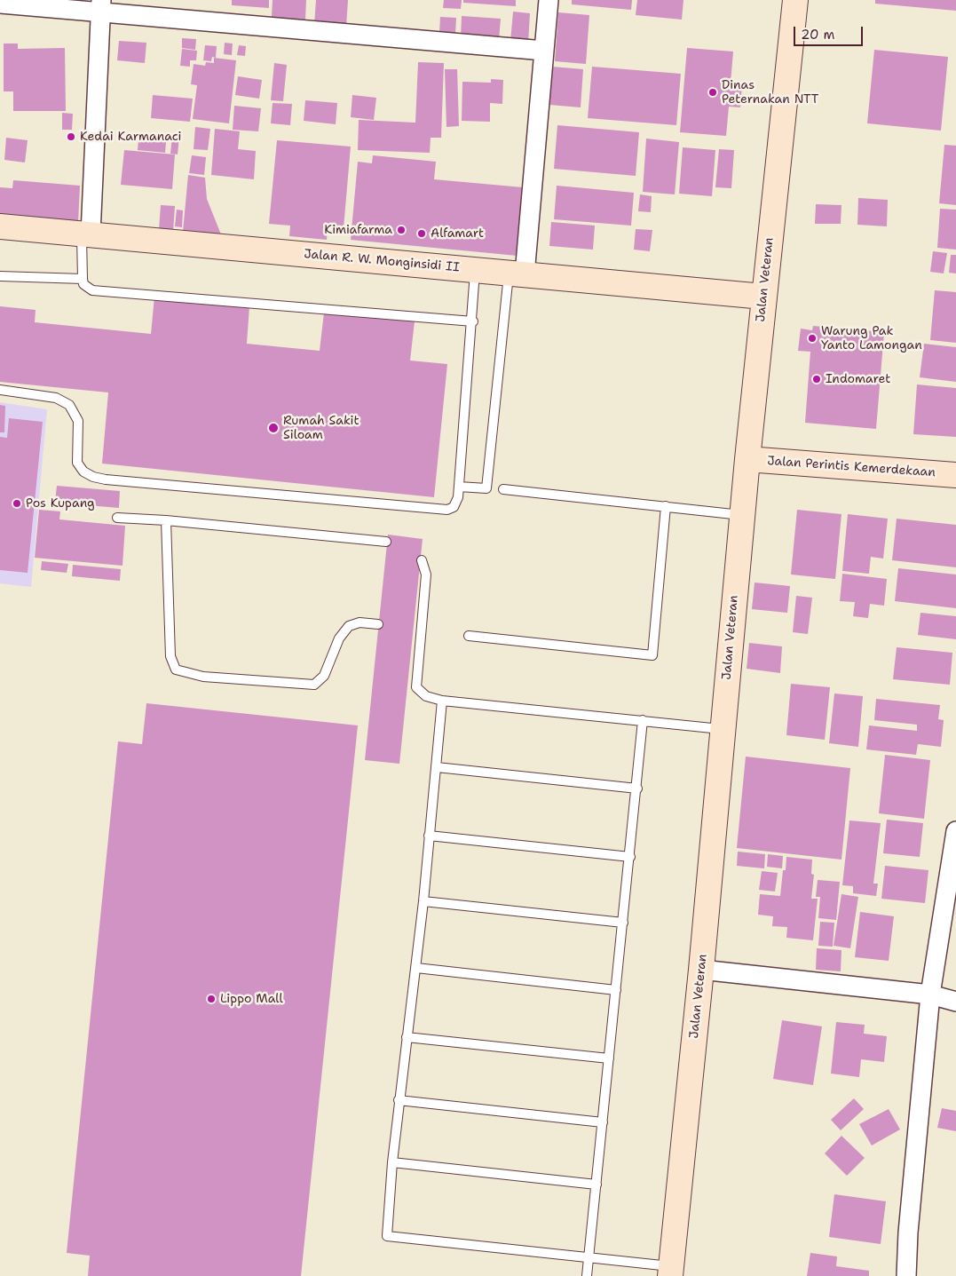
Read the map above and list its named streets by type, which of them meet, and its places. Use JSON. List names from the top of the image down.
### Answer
{
  "streets": {
    "main road": ["Jalan R. W. Monginsidi II", "Jalan Veteran", "Jalan Perintis Kemerdekaan"]
  },
  "crossings": [
    ["Jalan R. W. Monginsidi II", "Jalan Veteran"],
    ["Jalan Veteran", "Jalan Perintis Kemerdekaan"]
  ],
  "places": [
    "Dinas Peternakan NTT",
    "Kedai Karmanaci",
    "Kimiafarma",
    "Alfamart",
    "Warung Pak Yanto Lamongan",
    "Indomaret",
    "Rumah Sakit Siloam",
    "Pos Kupang",
    "Lippo Mall"
  ],
  "scale_bar": "20 m"
}
